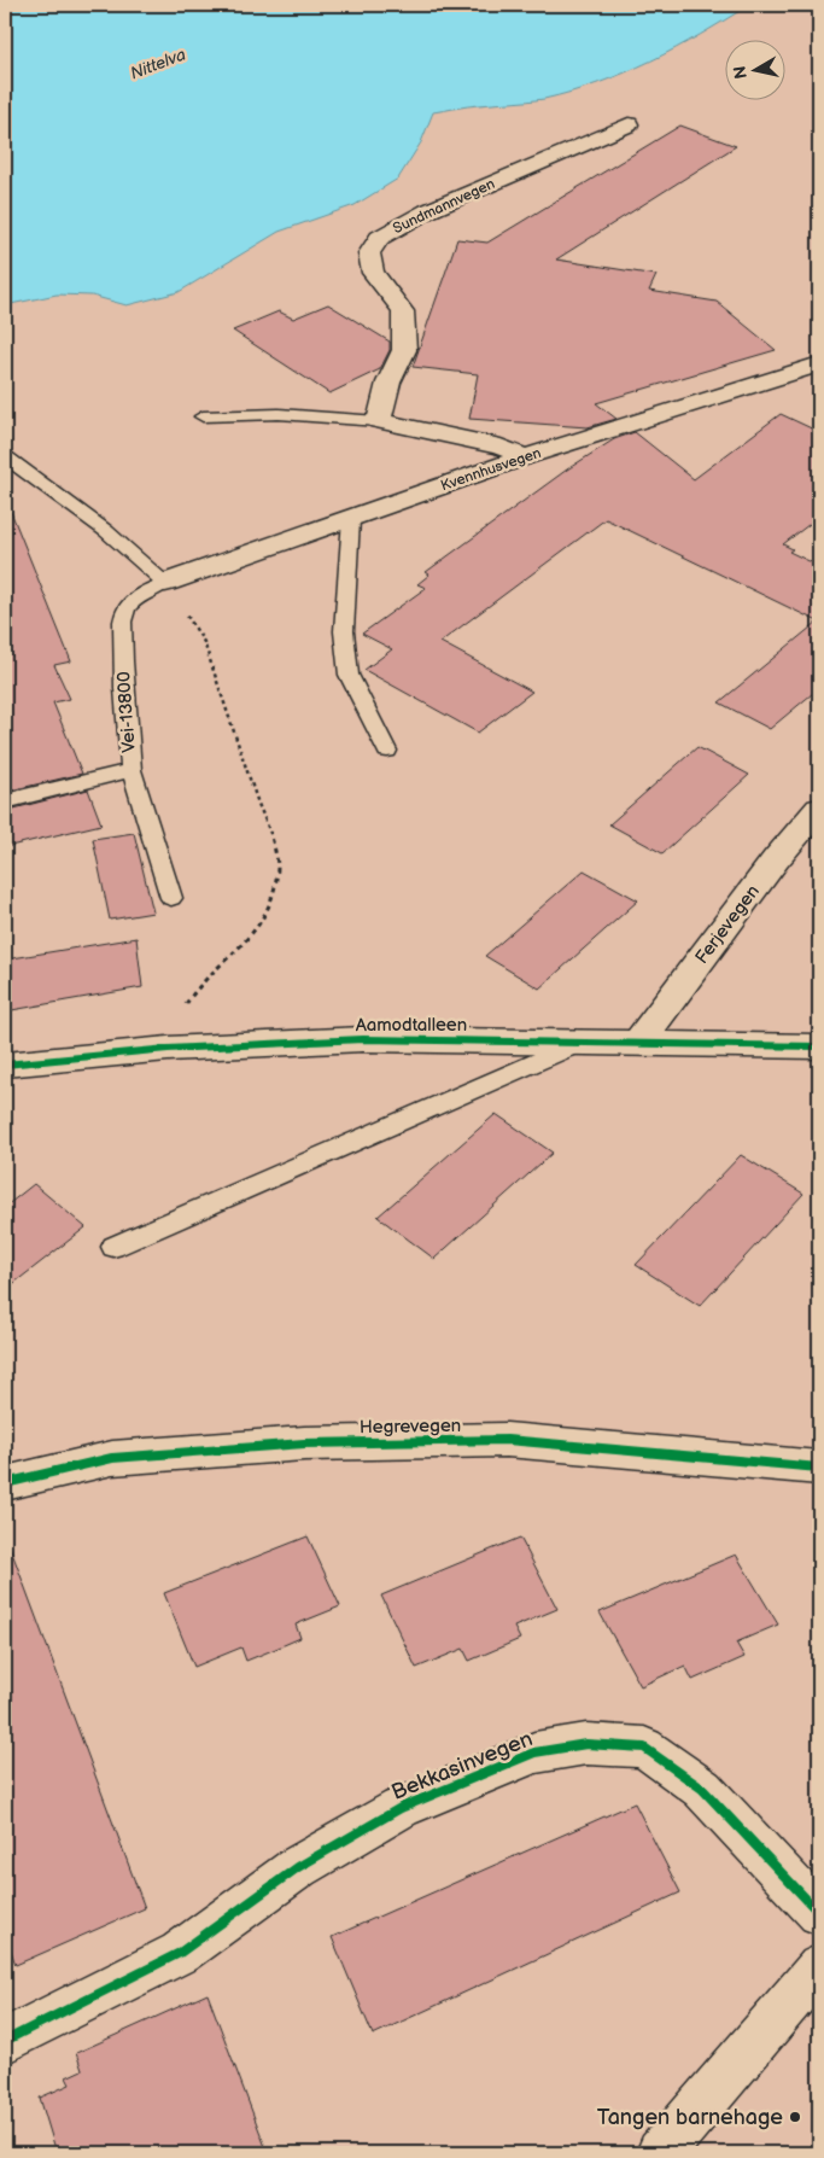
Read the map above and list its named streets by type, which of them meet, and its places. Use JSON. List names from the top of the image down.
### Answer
{
  "streets": {
    "street": [
      "Sundmannvegen",
      "Kvennhusvegen",
      "Ferjevegen",
      "Aamodtalleen",
      "Hegrevegen",
      "Bekkasinvegen"
    ],
    "lane": ["Vei-13800"]
  },
  "crossings": [
    ["Kvennhusvegen", "Vei-13800"],
    ["Ferjevegen", "Aamodtalleen"]
  ],
  "water": ["Nittelva"],
  "places": ["Tangen barnehage"],
  "north": "left"
}
